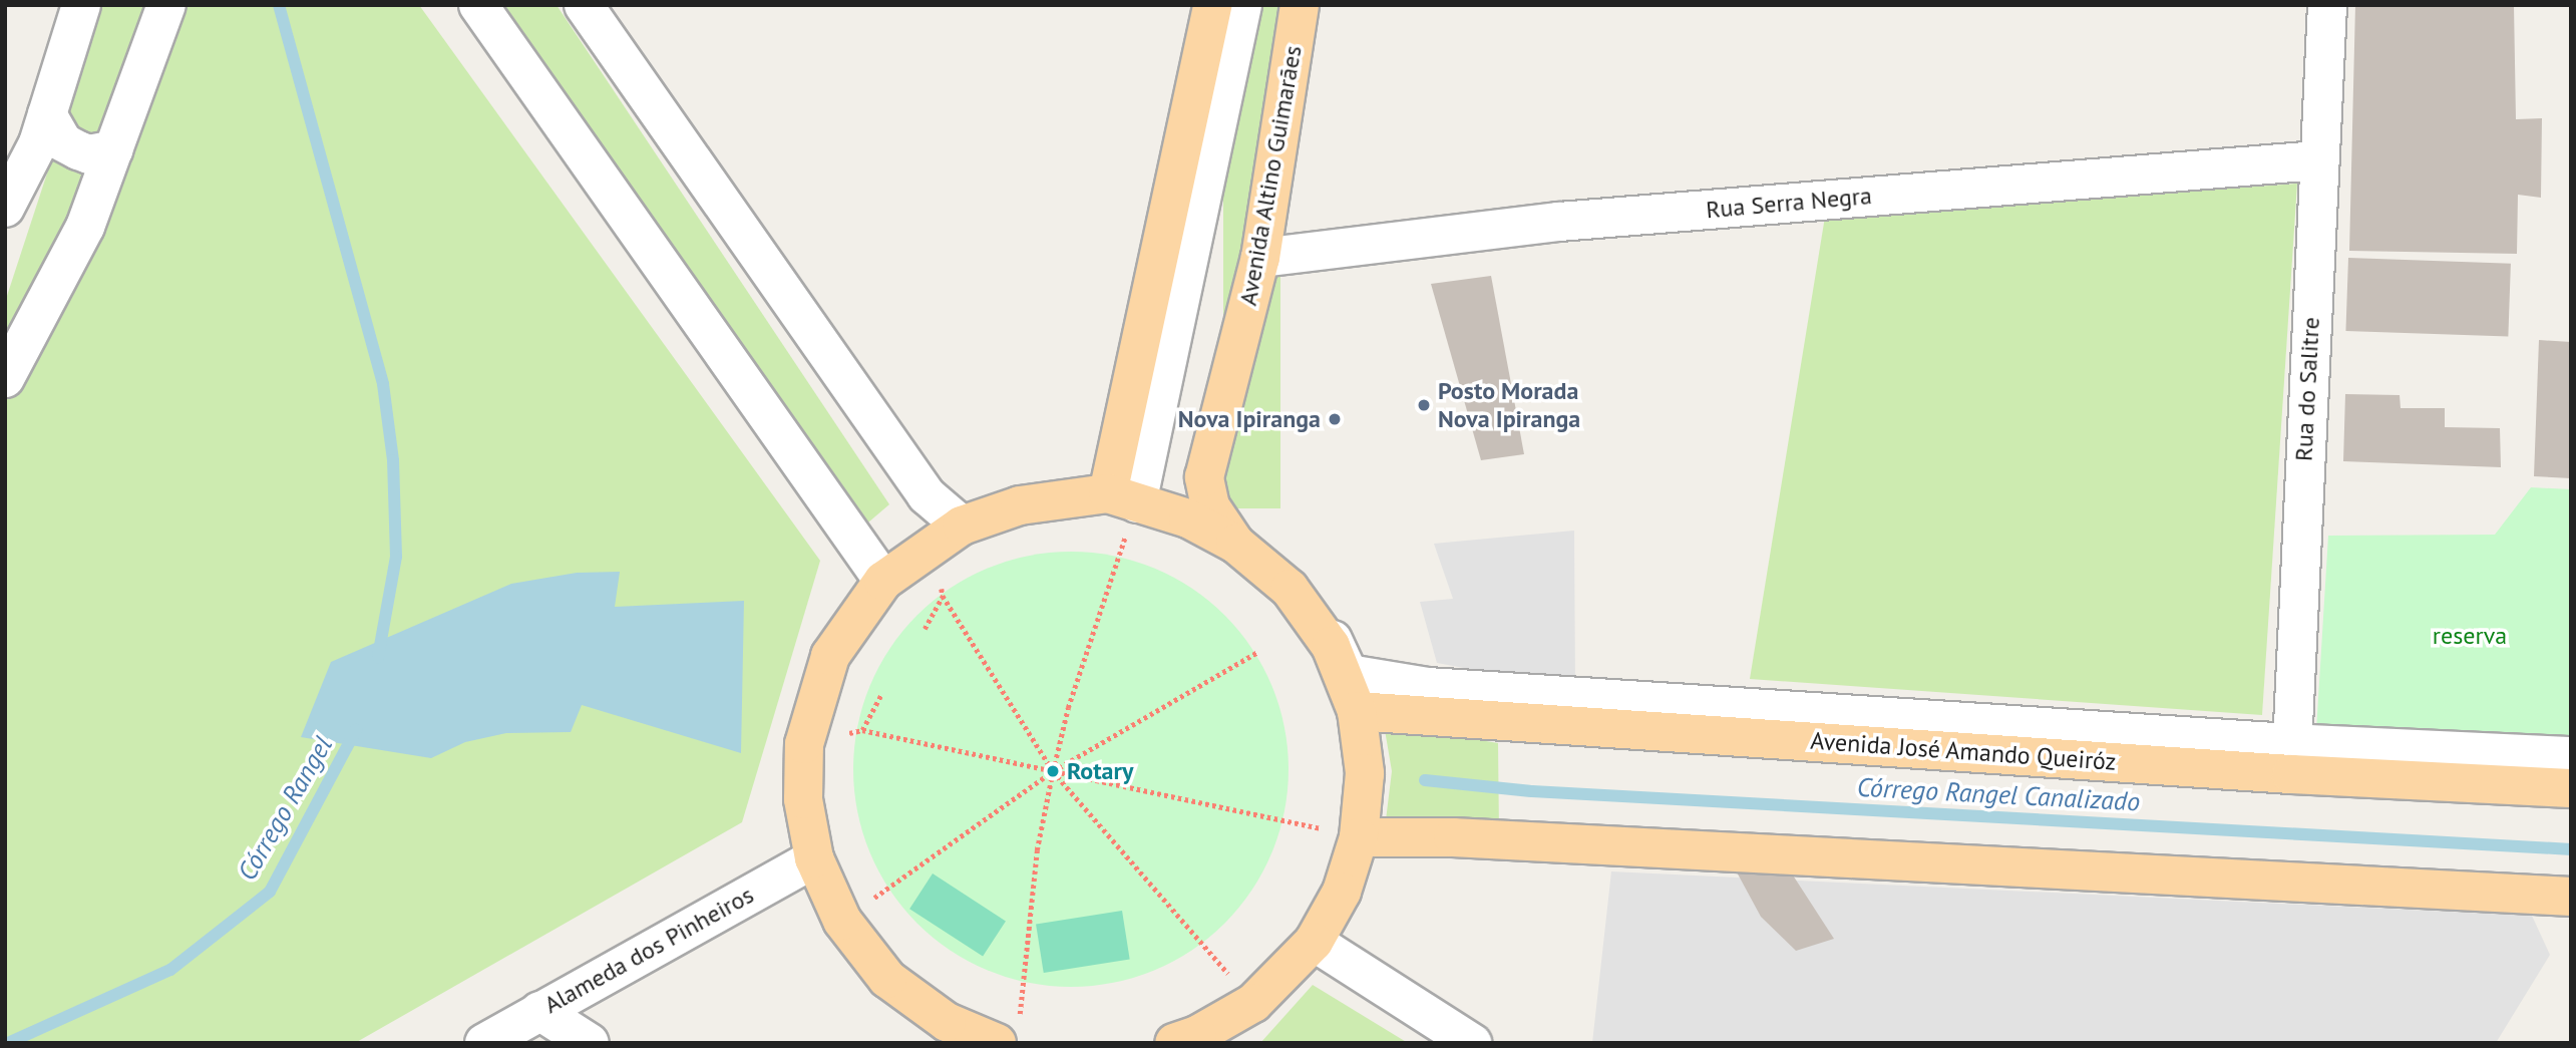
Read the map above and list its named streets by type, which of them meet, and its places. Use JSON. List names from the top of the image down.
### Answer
{
  "streets": {
    "main road": ["Avenida Altino Guimarães", "Avenida José Amando Queiróz"],
    "street": ["Rua Serra Negra", "Rua do Salitre", "Alameda dos Pinheiros"]
  },
  "crossings": [
    ["Avenida Altino Guimarães", "Rua Serra Negra"],
    ["Rua Serra Negra", "Rua do Salitre"],
    ["Rua do Salitre", "Avenida José Amando Queiróz"]
  ],
  "water": ["Córrego Rangel Canalizado", "Córrego Rangel"],
  "parks": ["reserva"],
  "places": ["Posto Morada Nova Ipiranga", "Nova Ipiranga", "Rotary"]
}
